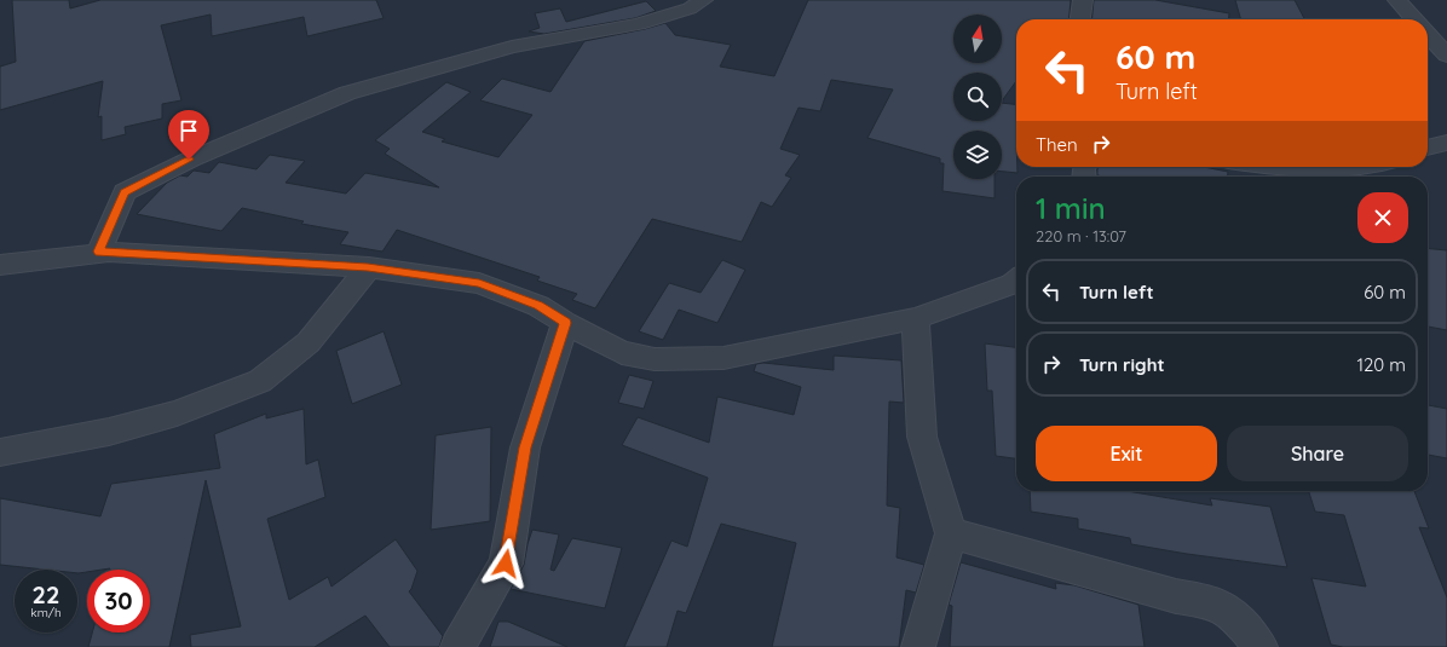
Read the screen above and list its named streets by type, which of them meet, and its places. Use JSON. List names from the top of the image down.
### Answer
{
  "north": "top",
  "page": {
    "turn": ["60 m", "Turn left"],
    "then": "Then",
    "heading": ["1 min", "220 m · 13:07"],
    "list": [
      {
        "name": "Turn left",
        "value": "60 m"
      },
      {
        "name": "Turn right",
        "value": "120 m"
      }
    ],
    "buttons": ["Exit", "Share"],
    "speed": "22 km/h",
    "limit": "30"
  }
}
